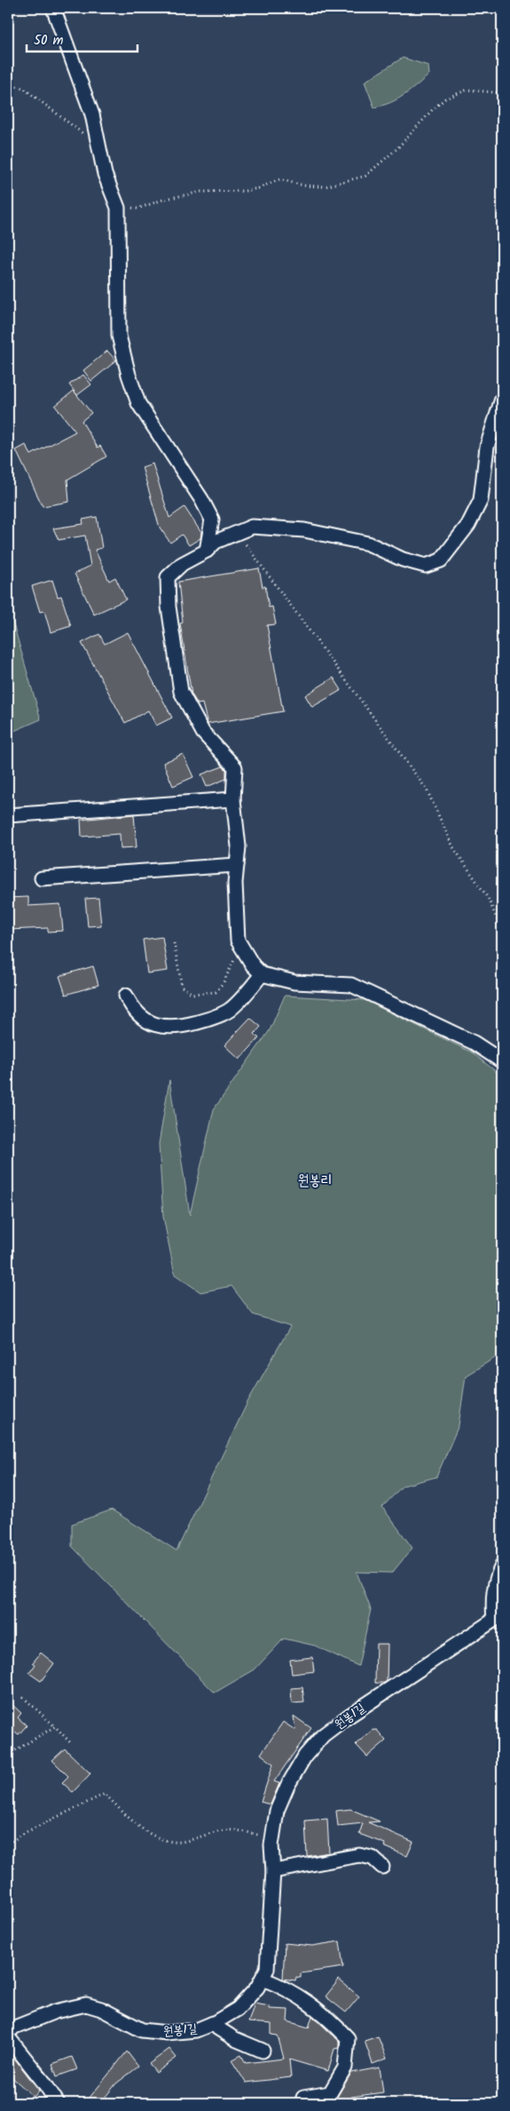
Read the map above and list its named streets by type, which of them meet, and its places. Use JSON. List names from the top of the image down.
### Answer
{
  "streets": {
    "street": ["원봉1길"]
  },
  "districts": ["원봉리"],
  "scale_bar": "50 m"
}
